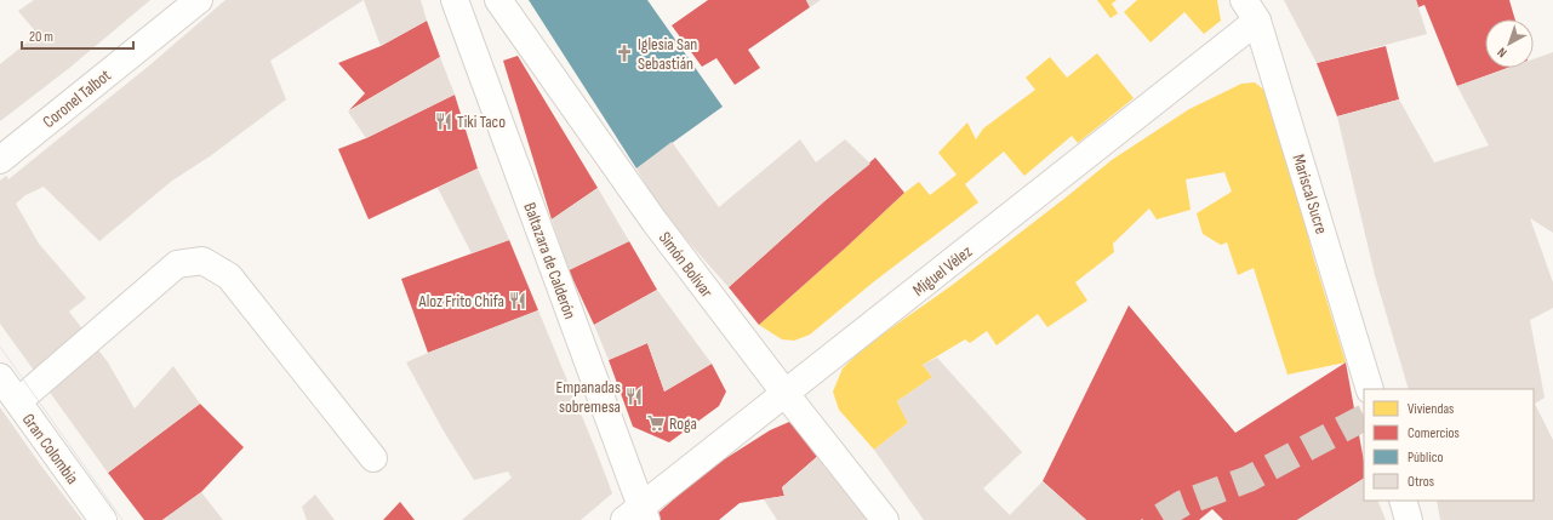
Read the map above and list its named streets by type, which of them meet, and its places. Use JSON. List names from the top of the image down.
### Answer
{
  "streets": {
    "street": [
      "Coronel Talbot",
      "Mariscal Sucre",
      "Baltazara de Calderón",
      "Simón Bolívar",
      "Miguel Vélez",
      "Gran Colombia"
    ]
  },
  "crossings": [
    ["Mariscal Sucre", "Miguel Vélez"],
    ["Baltazara de Calderón", "Miguel Vélez"],
    ["Simón Bolívar", "Miguel Vélez"]
  ],
  "places": {
    "church": ["Iglesia San Sebastián"],
    "restaurant": ["Tiki Taco", "Aloz Frito Chifa", "Empanadas sobremesa"],
    "supermarket": ["Roga"]
  },
  "legend": [
    "Viviendas",
    "Comercios",
    "Público",
    "Otros"
  ],
  "scale_bar": "20 m",
  "north": "bottom left"
}
